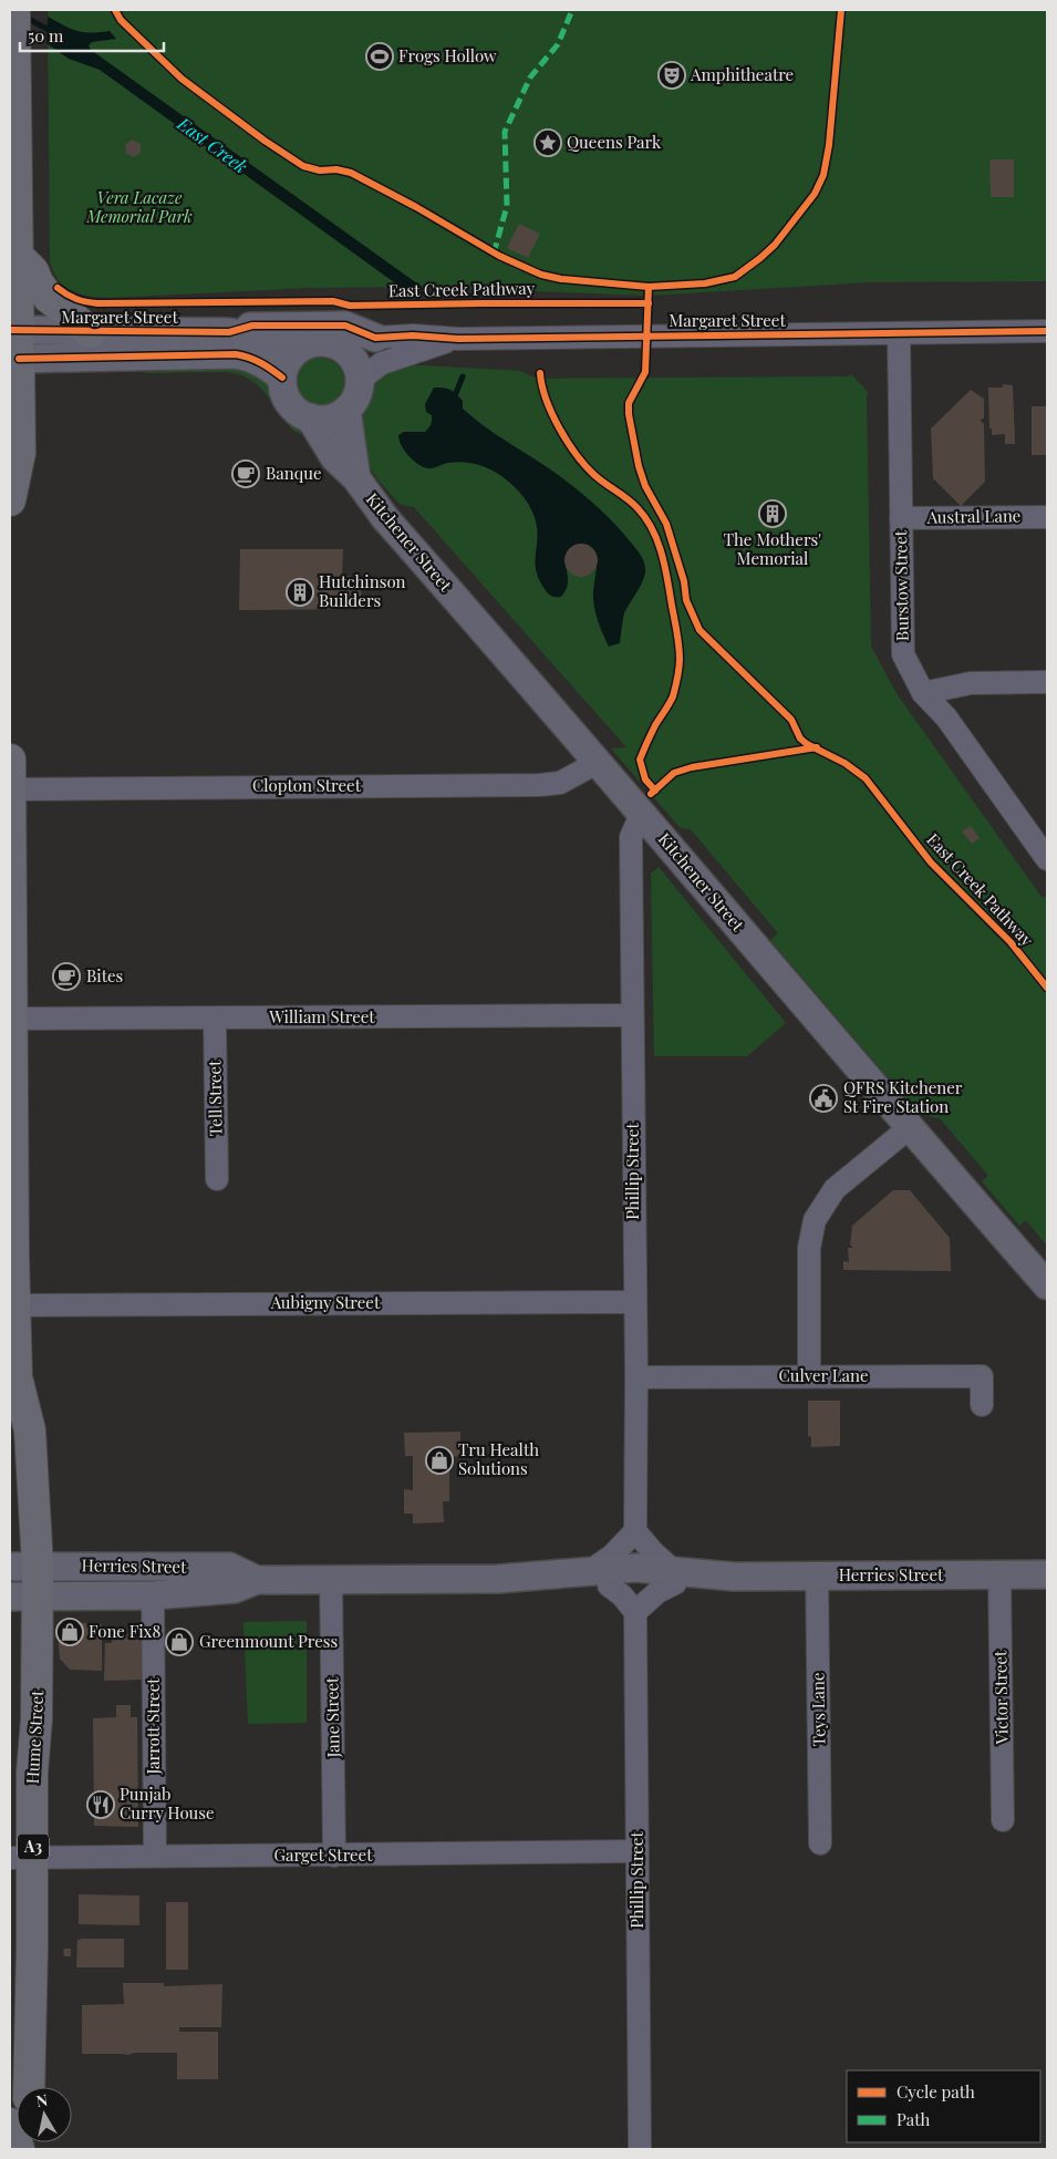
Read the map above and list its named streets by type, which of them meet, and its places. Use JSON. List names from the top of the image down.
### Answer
{
  "streets": {
    "highway": ["Hume Street", "A3"],
    "main road": ["Margaret Street", "Kitchener Street", "Herries Street"],
    "street": [
      "Austral Lane",
      "Burstow Street",
      "Clopton Street",
      "William Street",
      "Tell Street",
      "Phillip Street",
      "Aubigny Street",
      "Culver Lane",
      "Victor Street",
      "Teys Lane",
      "Jane Street",
      "Jarrott Street",
      "Garget Street"
    ],
    "cycle path": ["East Creek Pathway"]
  },
  "crossings": [
    ["Margaret Street", "Kitchener Street"],
    ["Margaret Street", "Burstow Street"],
    ["Austral Lane", "Burstow Street"],
    ["Kitchener Street", "Clopton Street"],
    ["Kitchener Street", "Phillip Street"],
    ["Clopton Street", "Hume Street"],
    ["William Street", "Tell Street"],
    ["William Street", "Phillip Street"],
    ["William Street", "Hume Street"],
    ["Phillip Street", "Aubigny Street"],
    ["Phillip Street", "Culver Lane"],
    ["Phillip Street", "Garget Street"],
    ["Aubigny Street", "Hume Street"],
    ["Herries Street", "Victor Street"],
    ["Herries Street", "Teys Lane"],
    ["Herries Street", "Jane Street"],
    ["Herries Street", "Jarrott Street"],
    ["Herries Street", "Hume Street"],
    ["Jane Street", "Garget Street"],
    ["Jarrott Street", "Garget Street"],
    ["Hume Street", "Garget Street"]
  ],
  "water": ["East Creek"],
  "parks": ["Vera Lacaze Memorial Park"],
  "places": {
    "sports": ["Frogs Hollow"],
    "theatre": ["Amphitheatre"],
    "place": ["Queens Park"],
    "cafe": ["Banque", "Bites"],
    "building": ["The Mothers' Memorial", "Hutchinson Builders"],
    "public building": ["QFRS Kitchener St Fire Station"],
    "shop": ["Tru Health Solutions", "Fone Fix8", "Greenmount Press"],
    "restaurant": ["Punjab Curry House"]
  },
  "legend": ["Cycle path", "Path"],
  "scale_bar": "50 m",
  "north": "top"
}
